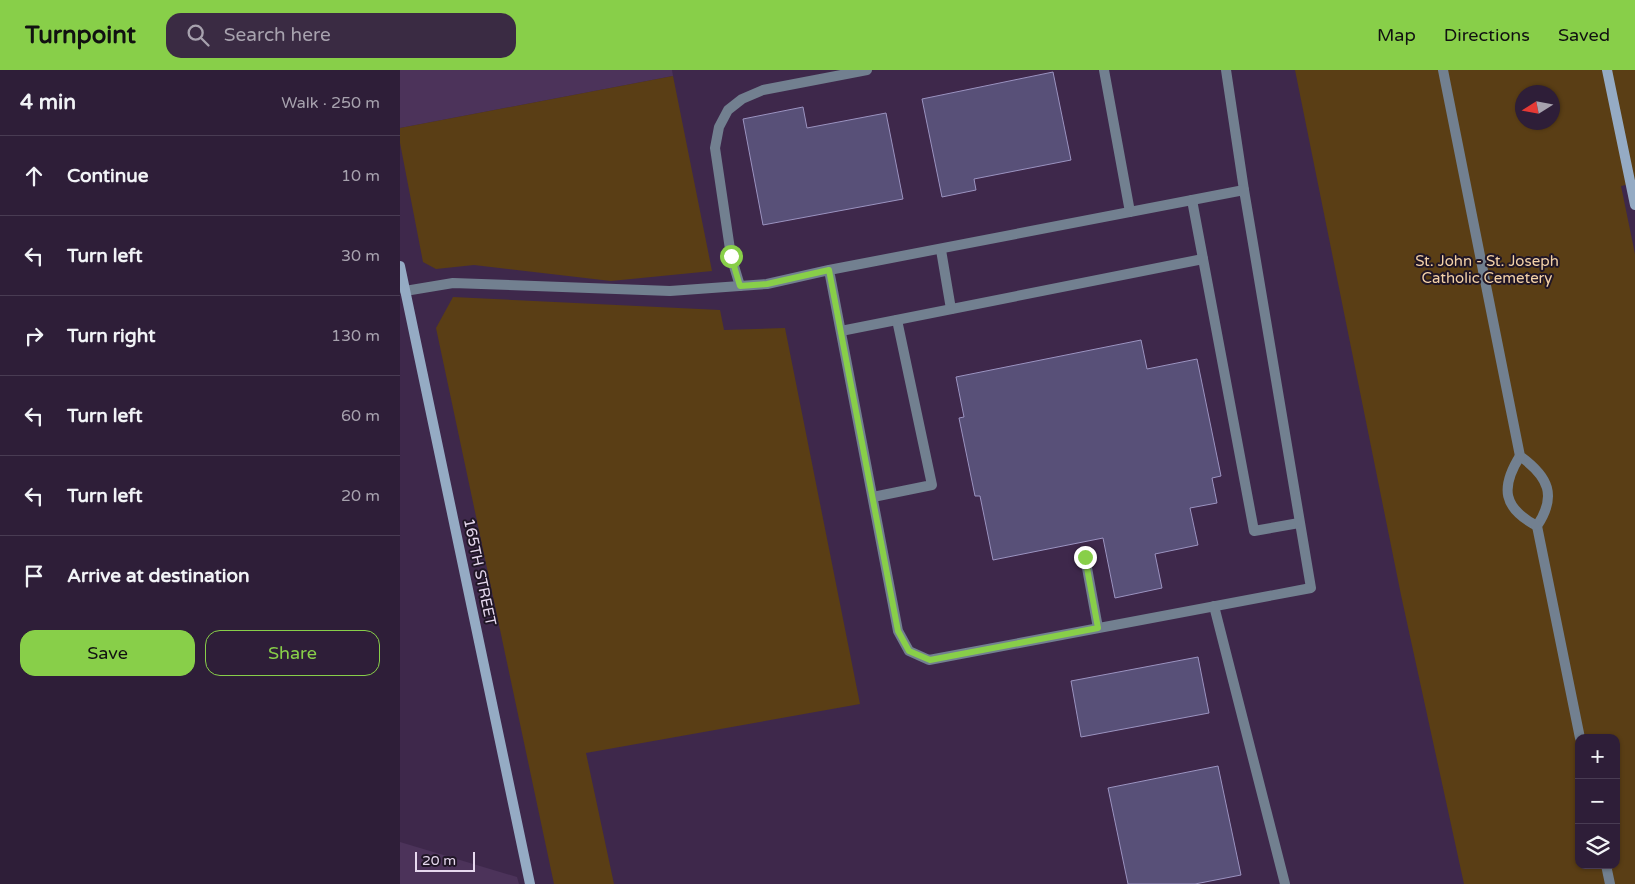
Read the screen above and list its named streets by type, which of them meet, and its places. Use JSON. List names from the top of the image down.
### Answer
{
  "streets": {
    "main road": ["165TH STREET"]
  },
  "parks": ["St. John - St. Joseph Catholic Cemetery"],
  "scale_bar": "20 m",
  "north": "left",
  "page": {
    "header": "Turnpoint",
    "search": "Search here",
    "nav": ["Map", "Directions", "Saved"],
    "heading": ["4 min", "Walk · 250 m"],
    "list": [
      ["Continue", "10 m"],
      ["Turn left", "30 m"],
      ["Turn right", "130 m"],
      ["Turn left", "60 m"],
      ["Turn left", "20 m"],
      "Arrive at destination"
    ],
    "buttons": ["Save", "Share"],
    "map_buttons": ["+", "−"],
    "scale": "20 m"
  }
}
